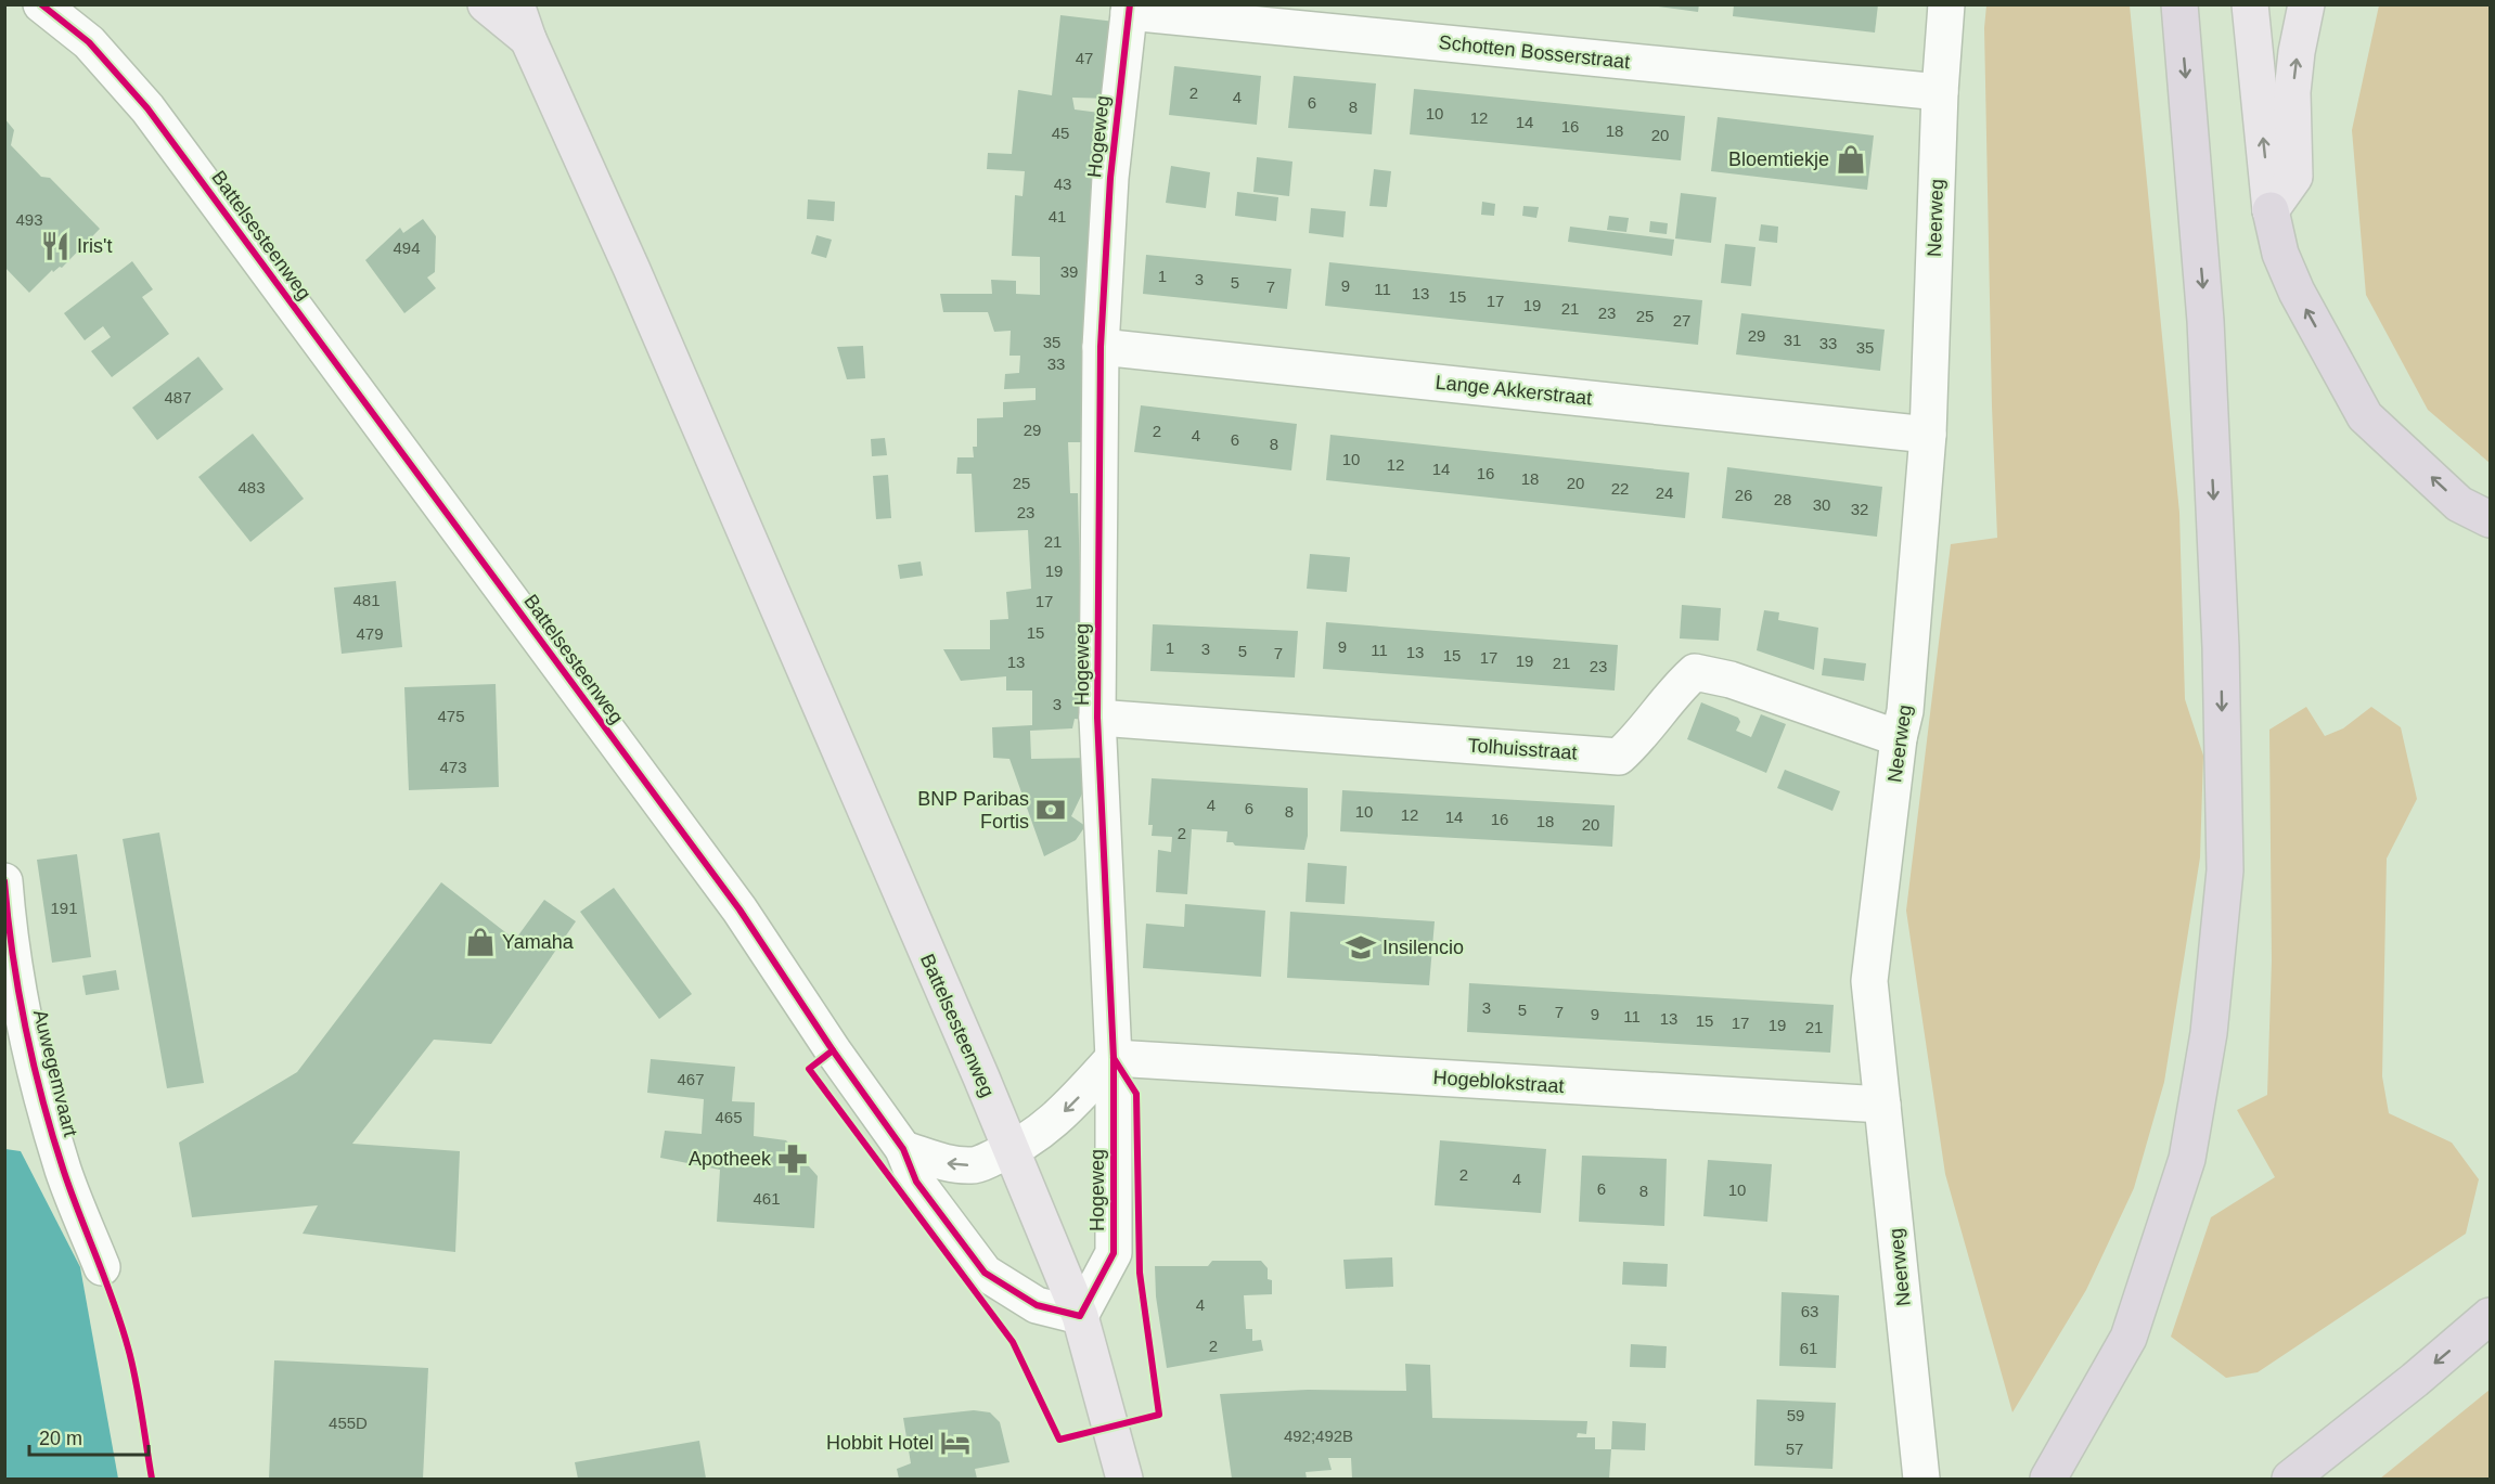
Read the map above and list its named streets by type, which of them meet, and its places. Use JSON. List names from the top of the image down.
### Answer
{
  "streets": {
    "main road": ["Battelsesteenweg"],
    "street": [
      "Schotten Bosserstraat",
      "Hogeweg",
      "Neerweg",
      "Lange Akkerstraat",
      "Tolhuisstraat",
      "Auwegemvaart",
      "Hogeblokstraat"
    ]
  },
  "crossings": [
    ["Schotten Bosserstraat", "Hogeweg"],
    ["Schotten Bosserstraat", "Neerweg"],
    ["Hogeweg", "Battelsesteenweg"],
    ["Hogeweg", "Lange Akkerstraat"],
    ["Hogeweg", "Tolhuisstraat"],
    ["Hogeweg", "Hogeblokstraat"],
    ["Neerweg", "Lange Akkerstraat"],
    ["Neerweg", "Tolhuisstraat"],
    ["Neerweg", "Hogeblokstraat"]
  ],
  "places": {
    "shop": ["Bloemtiekje", "Yamaha"],
    "restaurant": ["Iris't"],
    "bank": ["BNP Paribas Fortis"],
    "school or university": ["Insilencio"],
    "pharmacy": ["Apotheek"],
    "hotel": ["Hobbit Hotel"]
  },
  "house_numbers": [
    "47",
    "2",
    "4",
    "6",
    "8",
    "10",
    "12",
    "14",
    "16",
    "18",
    "45",
    "20",
    "43",
    "41",
    "493",
    "494",
    "39",
    "1",
    "3",
    "5",
    "9",
    "7",
    "11",
    "13",
    "15",
    "17",
    "19",
    "21",
    "23",
    "25",
    "27",
    "29",
    "31",
    "35",
    "33",
    "35",
    "33",
    "487",
    "29",
    "2",
    "4",
    "6",
    "8",
    "10",
    "12",
    "14",
    "16",
    "18",
    "25",
    "20",
    "483",
    "22",
    "24",
    "26",
    "28",
    "30",
    "32",
    "23",
    "21",
    "19",
    "481",
    "17",
    "15",
    "479",
    "9",
    "1",
    "3",
    "11",
    "5",
    "13",
    "7",
    "15",
    "17",
    "19",
    "13",
    "21",
    "23",
    "3",
    "475",
    "473",
    "4",
    "6",
    "8",
    "10",
    "12",
    "14",
    "16",
    "18",
    "20",
    "2",
    "191",
    "3",
    "5",
    "7",
    "9",
    "11",
    "13",
    "15",
    "17",
    "19",
    "21",
    "467",
    "465",
    "2",
    "4",
    "6",
    "10",
    "8",
    "461",
    "4",
    "63",
    "2",
    "61",
    "59",
    "455D",
    "492;492B",
    "57"
  ],
  "scale_bar": "20 m"
}
